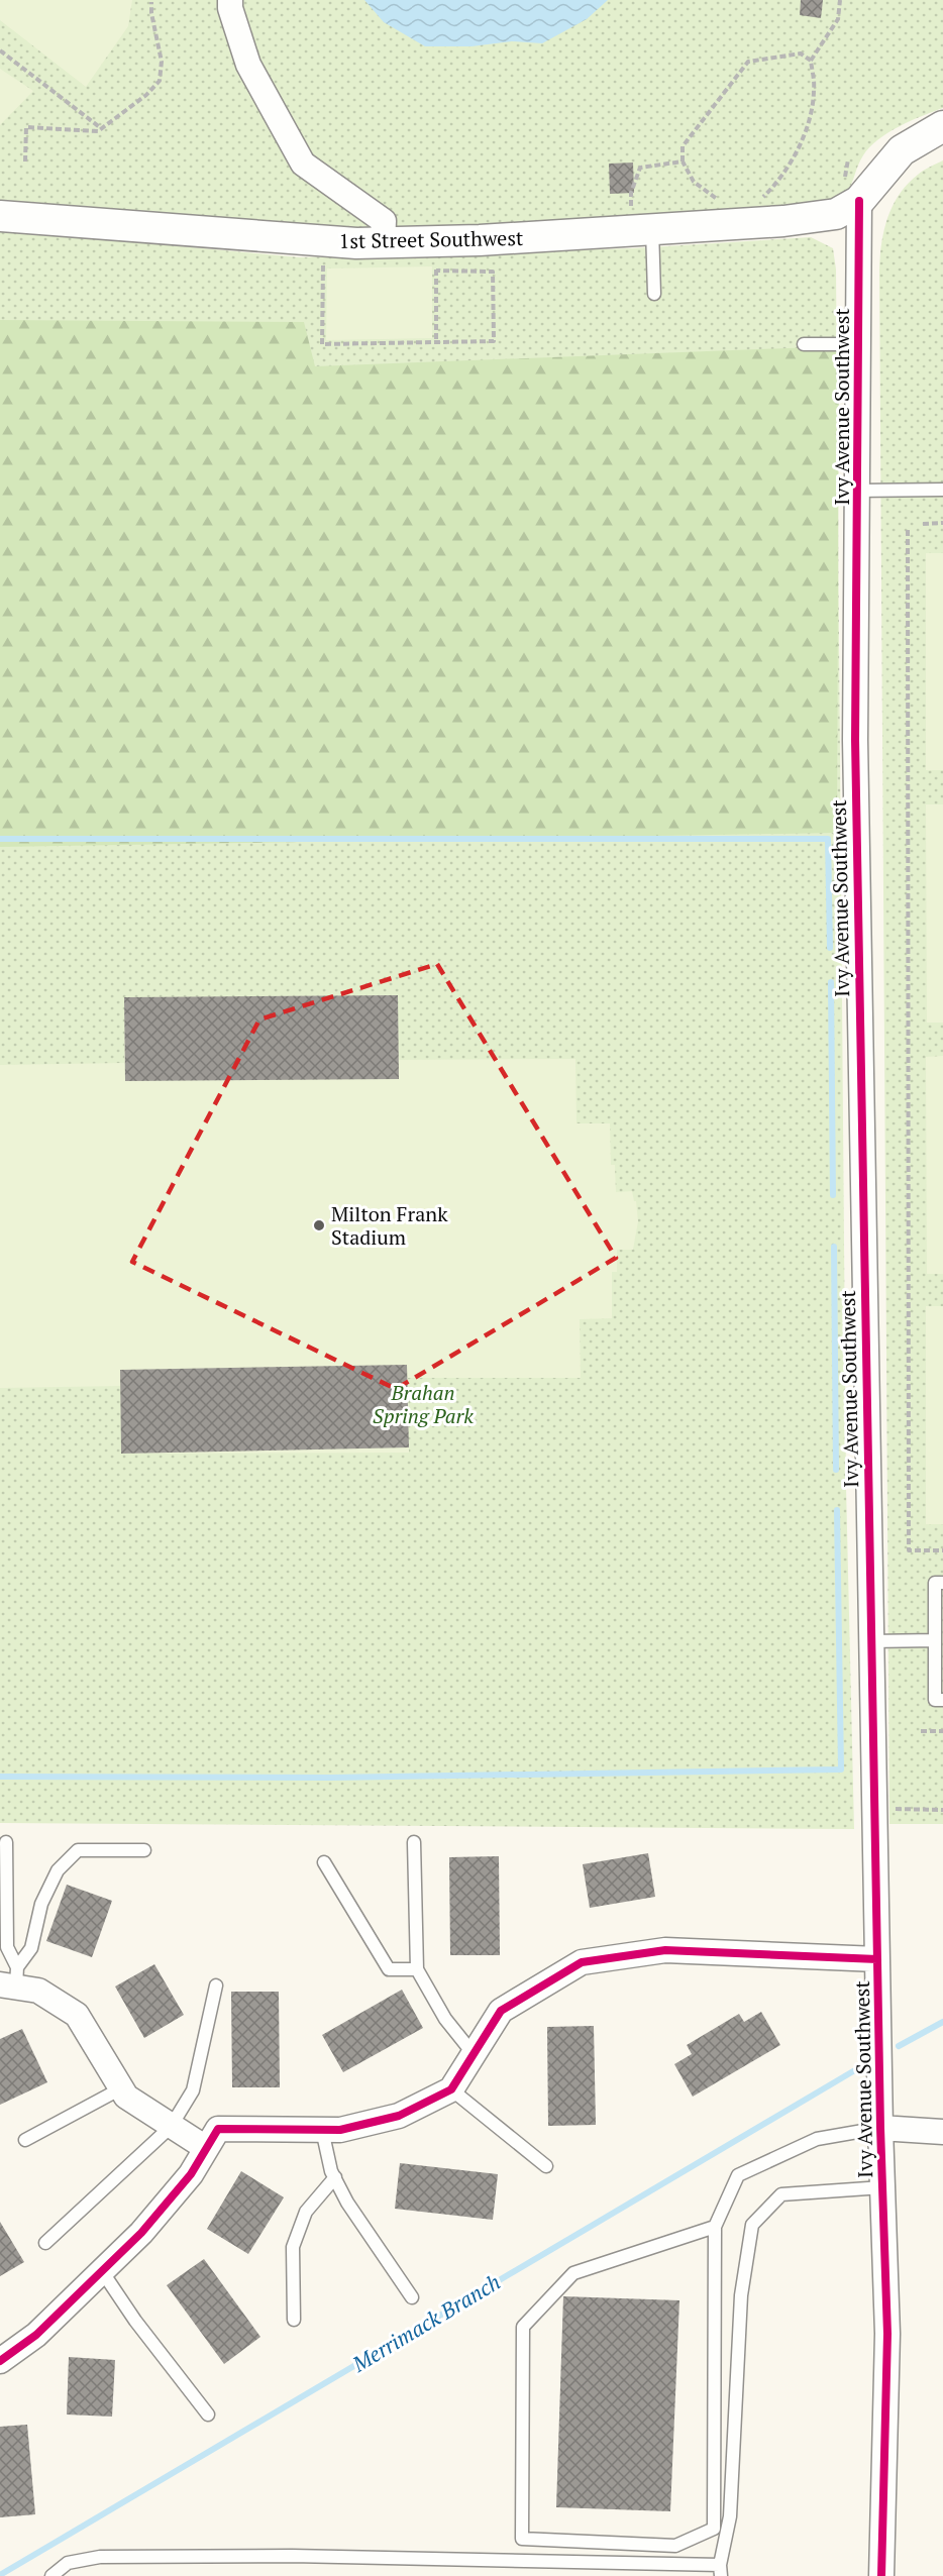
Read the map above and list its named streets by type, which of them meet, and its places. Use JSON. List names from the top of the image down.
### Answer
{
  "streets": {
    "street": ["1st Street Southwest", "Ivy Avenue Southwest"]
  },
  "crossings": [
    ["1st Street Southwest", "Ivy Avenue Southwest"]
  ],
  "water": ["Merrimack Branch"],
  "parks": ["Brahan Spring Park"],
  "places": ["Milton Frank Stadium"]
}
